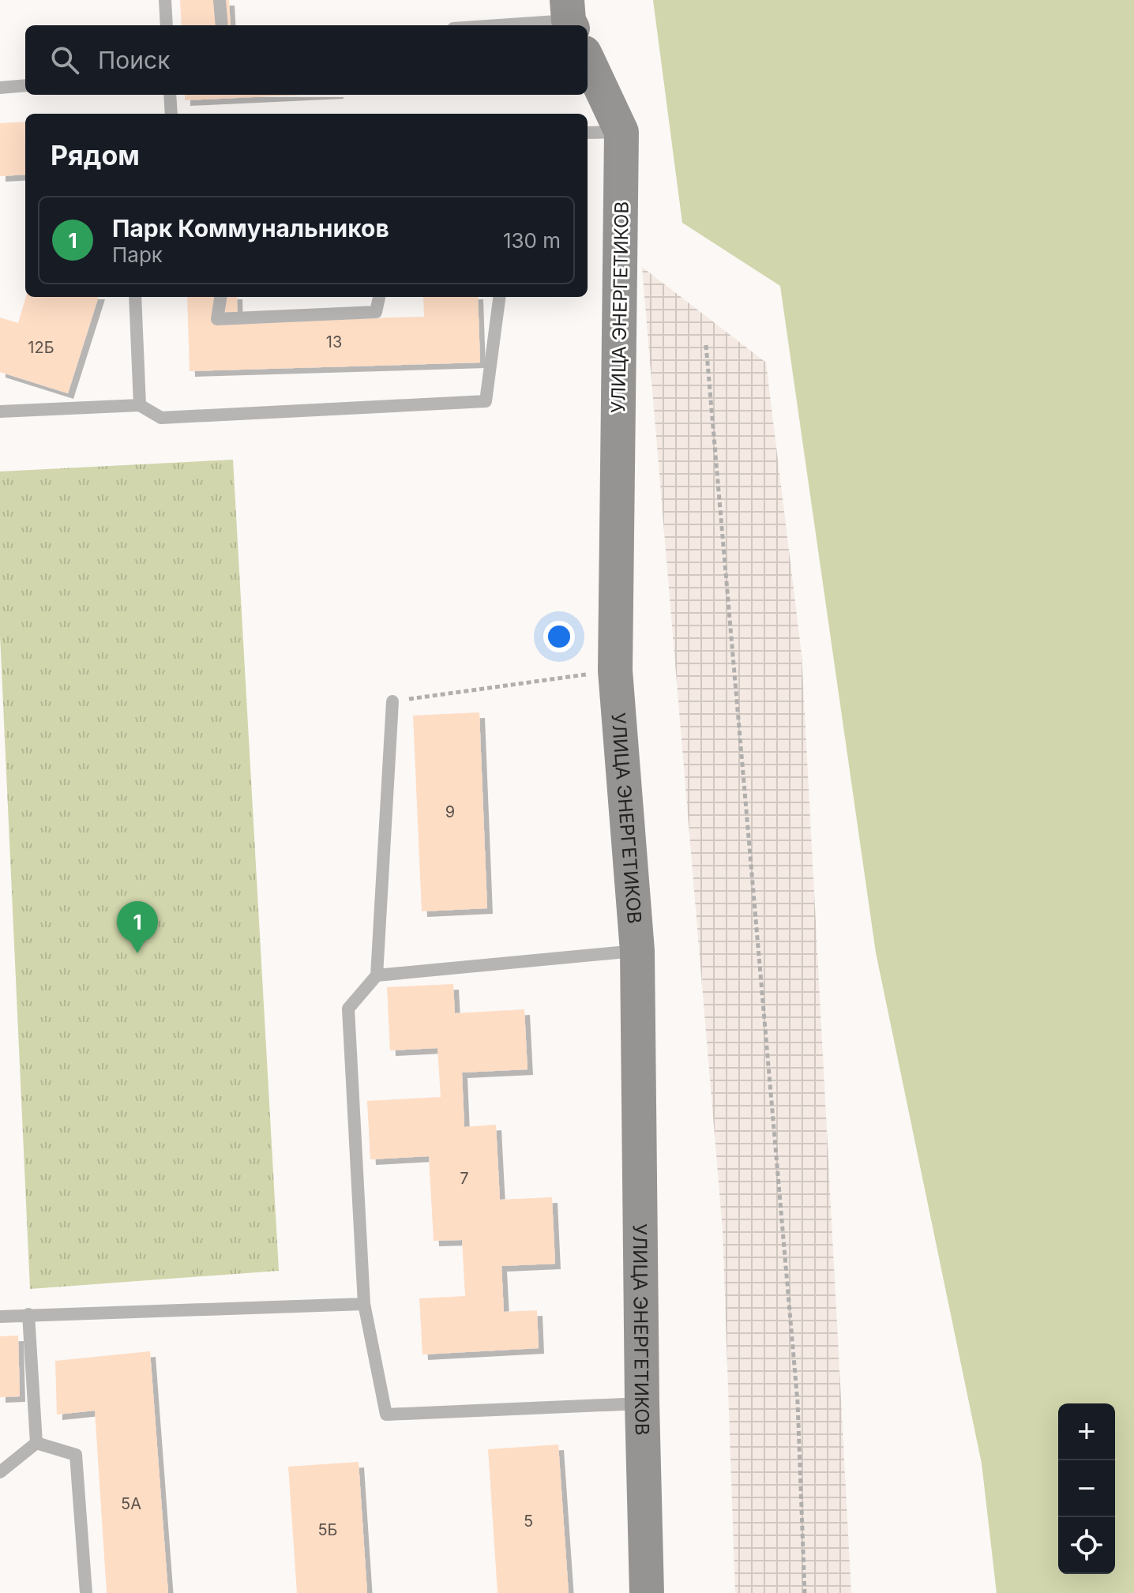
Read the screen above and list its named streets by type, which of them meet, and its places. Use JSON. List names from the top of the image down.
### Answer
{
  "streets": {
    "street": ["УЛИЦА ЭНЕРГЕТИКОВ"]
  },
  "house_numbers": [
    "13",
    "12Б",
    "9",
    "7",
    "5А",
    "5",
    "5Б"
  ],
  "page": {
    "search": "Поиск",
    "heading": "Рядом",
    "list": [
      {
        "mark": "1",
        "name": "Парк Коммунальников",
        "note": "Парк",
        "value": "130 m"
      }
    ],
    "pins": "1",
    "map_buttons": ["+", "−"]
  }
}
